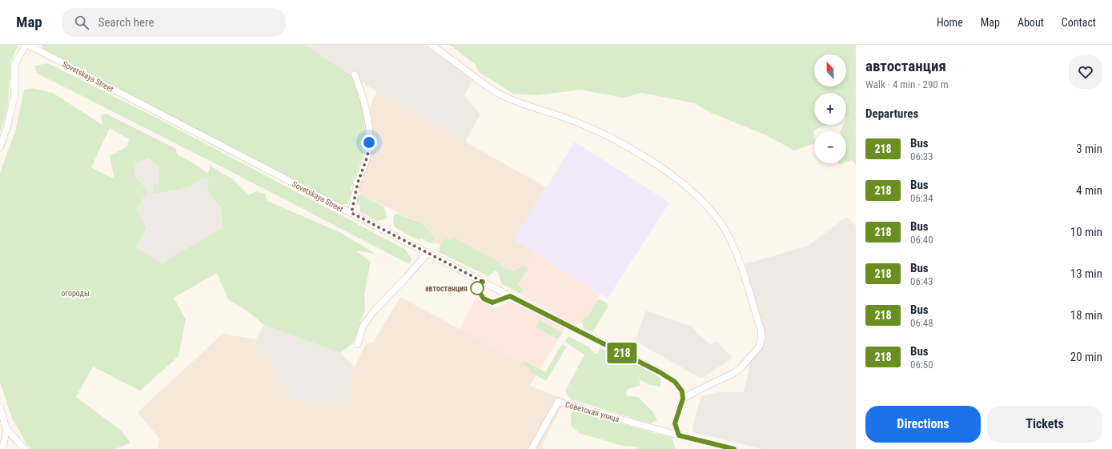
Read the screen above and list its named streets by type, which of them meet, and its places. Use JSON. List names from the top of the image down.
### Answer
{
  "streets": {
    "street": ["Sovetskaya Street", "Советская улица"]
  },
  "parks": ["огороды"],
  "places": ["автостанция"],
  "lines": ["bus line 218"],
  "north": "top",
  "page": {
    "header": "Map",
    "search": "Search here",
    "nav": [
      "Home",
      "Map",
      "About",
      "Contact"
    ],
    "on_map": "218",
    "heading": [
      ["автостанция", "Walk · 4 min · 290 m"],
      "Departures"
    ],
    "map_buttons": ["+", "−"],
    "list": [
      {
        "mark": "218",
        "name": "Bus",
        "note": "06:33",
        "value": "3 min"
      },
      {
        "mark": "218",
        "name": "Bus",
        "note": "06:34",
        "value": "4 min"
      },
      {
        "mark": "218",
        "name": "Bus",
        "note": "06:40",
        "value": "10 min"
      },
      {
        "mark": "218",
        "name": "Bus",
        "note": "06:43",
        "value": "13 min"
      },
      {
        "mark": "218",
        "name": "Bus",
        "note": "06:48",
        "value": "18 min"
      },
      {
        "mark": "218",
        "name": "Bus",
        "note": "06:50",
        "value": "20 min"
      }
    ],
    "buttons": ["Directions", "Tickets"]
  }
}
